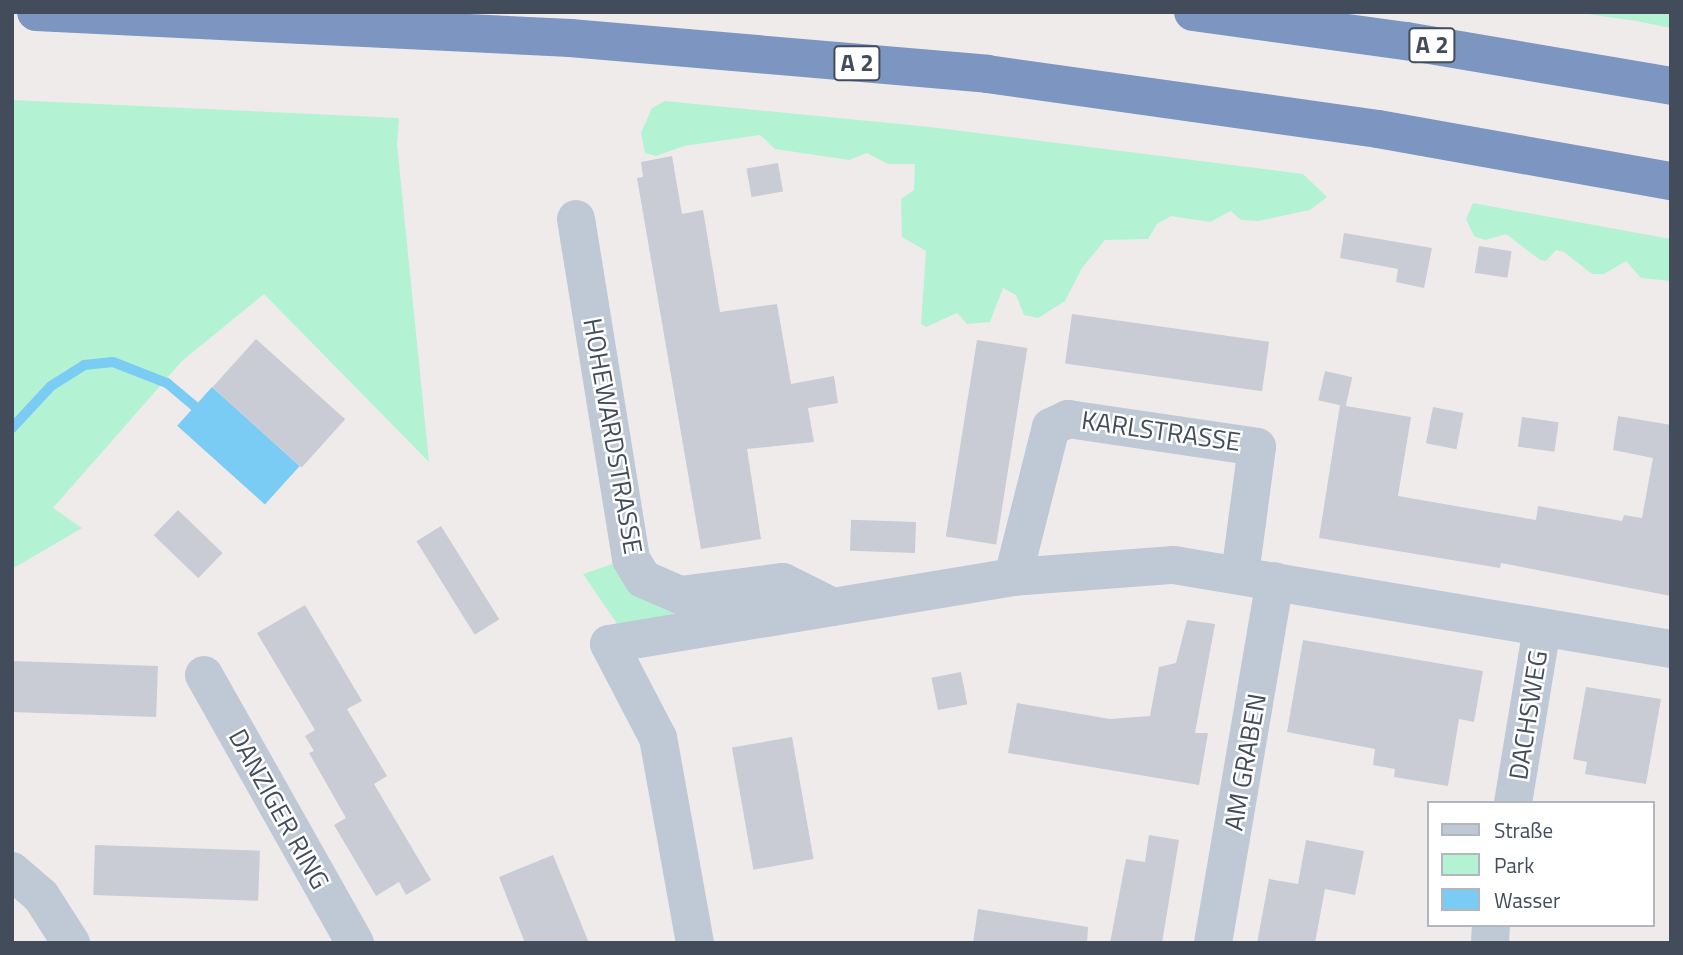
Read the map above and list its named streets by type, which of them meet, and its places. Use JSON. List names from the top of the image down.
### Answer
{
  "streets": {
    "highway": ["A 2"],
    "street": [
      "KARLSTRASSE",
      "HOHEWARDSTRASSE",
      "DACHSWEG",
      "AM GRABEN",
      "DANZIGER RING"
    ]
  },
  "crossings": [
    ["KARLSTRASSE", "AM GRABEN"]
  ],
  "legend": ["Straße", "Park", "Wasser"]
}
